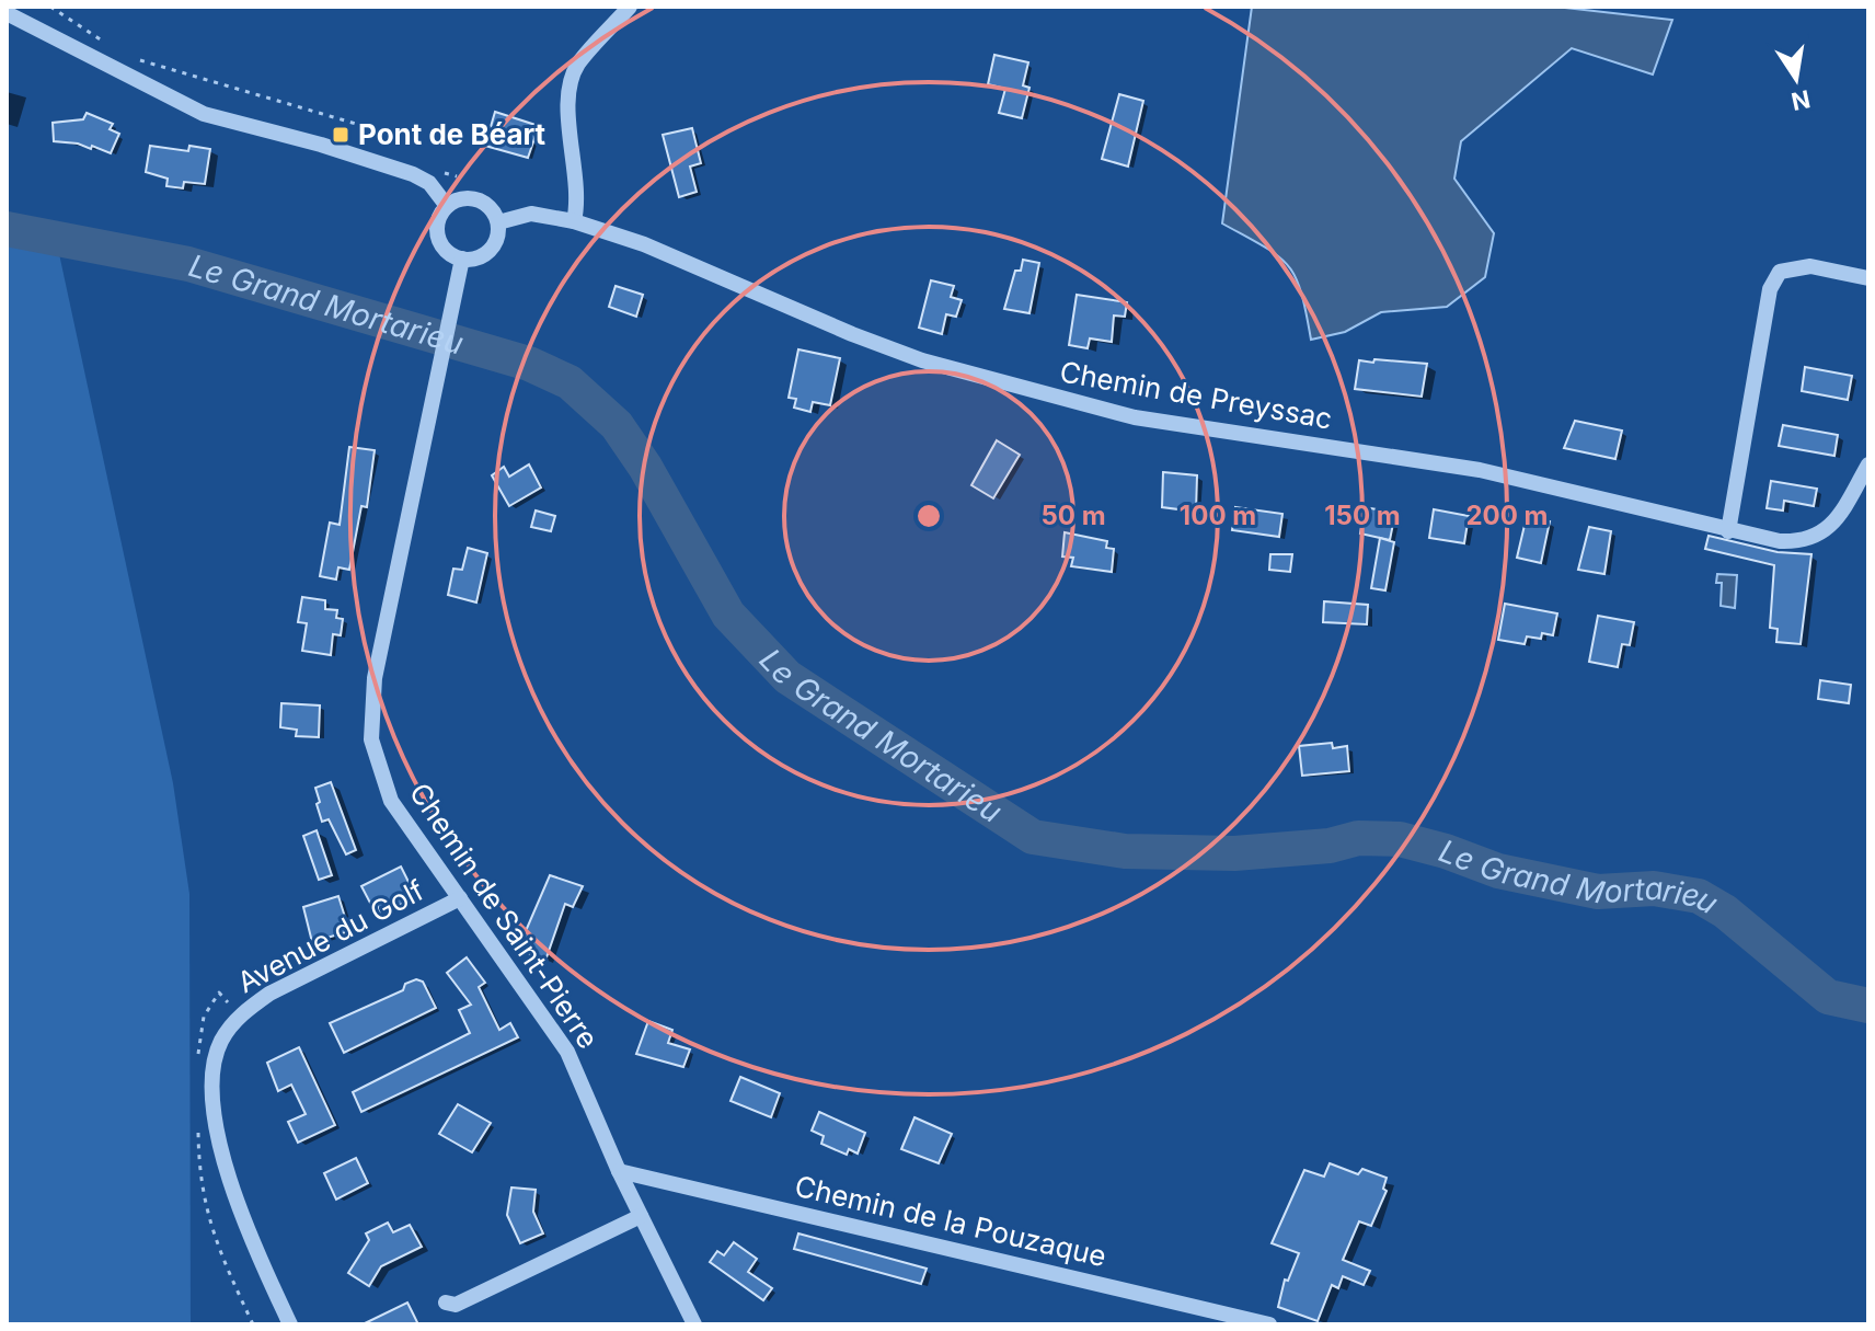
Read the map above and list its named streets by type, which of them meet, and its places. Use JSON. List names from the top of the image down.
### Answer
{
  "streets": {
    "street": [
      "Chemin de Preyssac",
      "Chemin de Saint-Pierre",
      "Avenue du Golf",
      "Chemin de la Pouzaque"
    ]
  },
  "crossings": [
    ["Chemin de Preyssac", "Chemin de Saint-Pierre"],
    ["Chemin de Saint-Pierre", "Avenue du Golf"],
    ["Chemin de Saint-Pierre", "Chemin de la Pouzaque"]
  ],
  "water": ["Le Grand Mortarieu"],
  "places": {
    "transit": ["Pont de Béart"]
  },
  "north": "bottom",
  "rings": [
    "50 m",
    "100 m",
    "150 m",
    "200 m"
  ]
}
